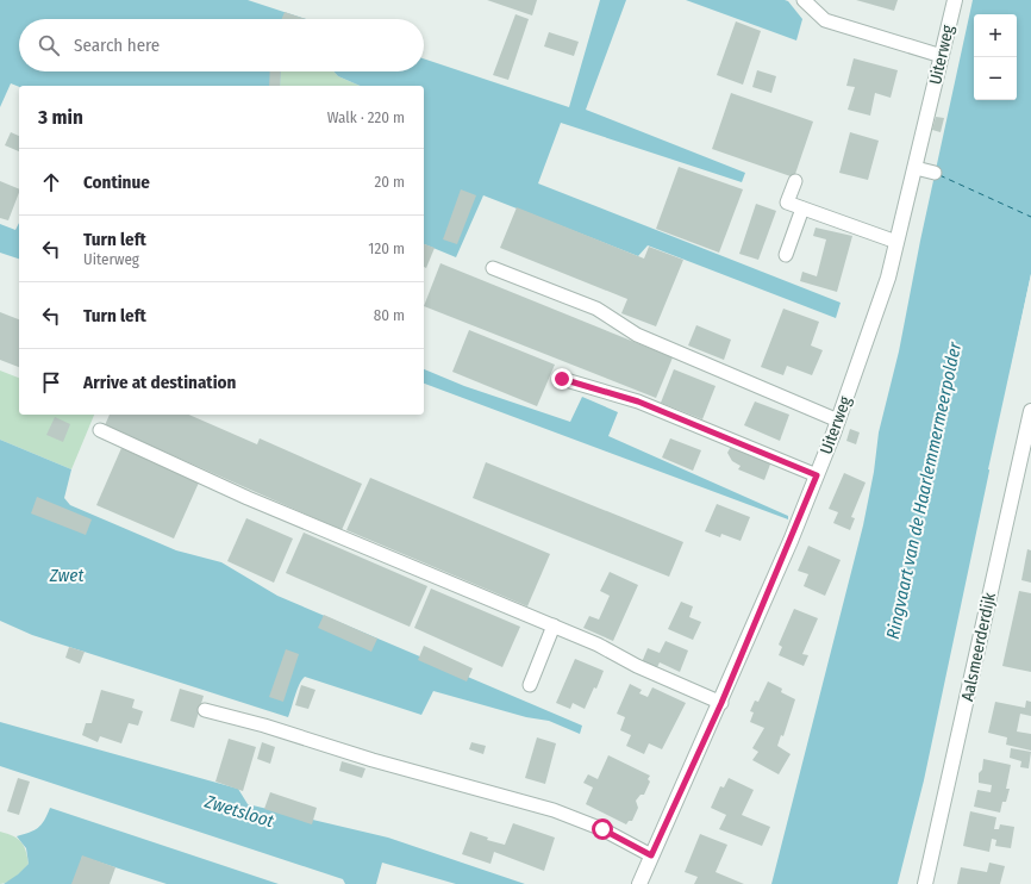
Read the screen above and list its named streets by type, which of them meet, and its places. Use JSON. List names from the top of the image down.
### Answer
{
  "streets": {
    "street": ["Uiterweg", "Aalsmeerderdijk"]
  },
  "water": ["Ringvaart van de Haarlemmermeerpolder", "Zwet", "Zwetsloot"],
  "page": {
    "map_buttons": ["+", "−"],
    "search": "Search here",
    "heading": ["3 min", "Walk · 220 m"],
    "list": [
      ["Continue", "20 m"],
      ["Turn left", "Uiterweg", "120 m"],
      ["Turn left", "80 m"],
      "Arrive at destination"
    ]
  }
}
